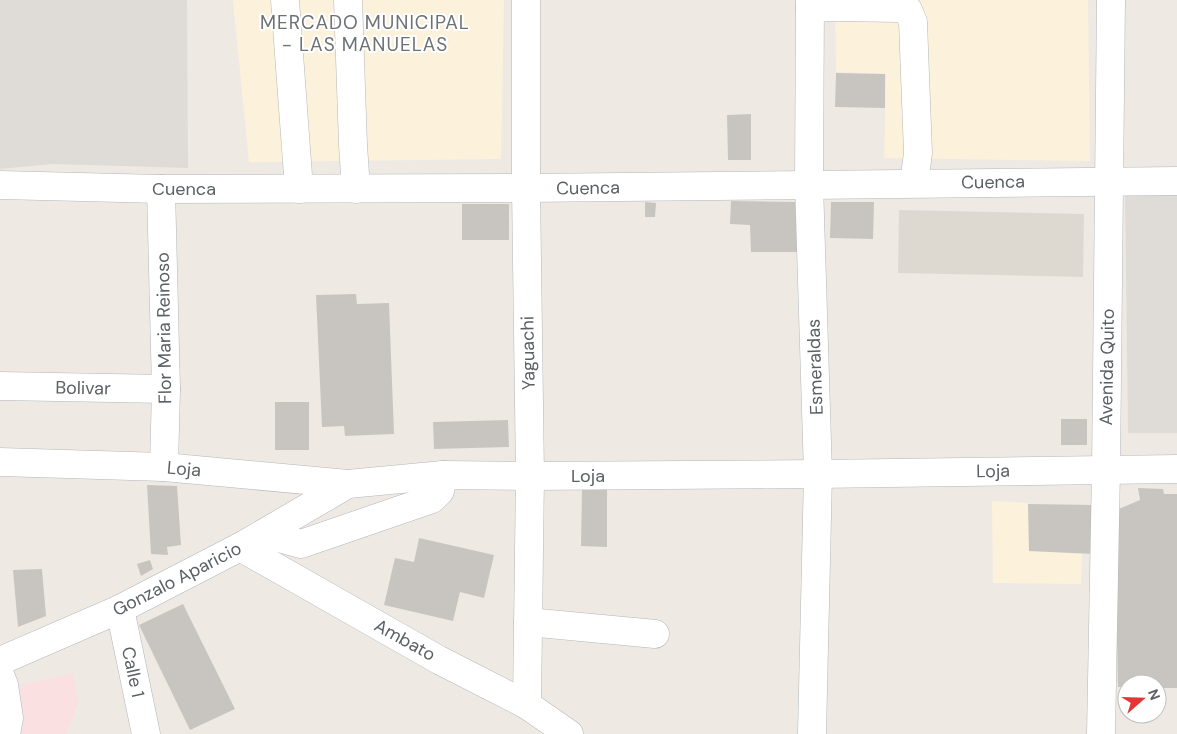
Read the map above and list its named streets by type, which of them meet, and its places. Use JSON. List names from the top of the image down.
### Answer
{
  "streets": {
    "street": [
      "Cuenca",
      "Flor Maria Reinoso",
      "Yaguachi",
      "Esmeraldas",
      "Avenida Quito",
      "Bolivar",
      "Loja",
      "Gonzalo Aparicio",
      "Ambato",
      "Calle 1"
    ]
  },
  "crossings": [
    ["Cuenca", "Flor Maria Reinoso"],
    ["Cuenca", "Yaguachi"],
    ["Cuenca", "Esmeraldas"],
    ["Cuenca", "Avenida Quito"],
    ["Flor Maria Reinoso", "Bolivar"],
    ["Flor Maria Reinoso", "Loja"],
    ["Yaguachi", "Loja"],
    ["Yaguachi", "Ambato"],
    ["Esmeraldas", "Loja"],
    ["Avenida Quito", "Loja"],
    ["Loja", "Gonzalo Aparicio"],
    ["Gonzalo Aparicio", "Ambato"],
    ["Gonzalo Aparicio", "Calle 1"]
  ],
  "districts": ["MERCADO MUNICIPAL - LAS MANUELAS"],
  "north": "right"
}
